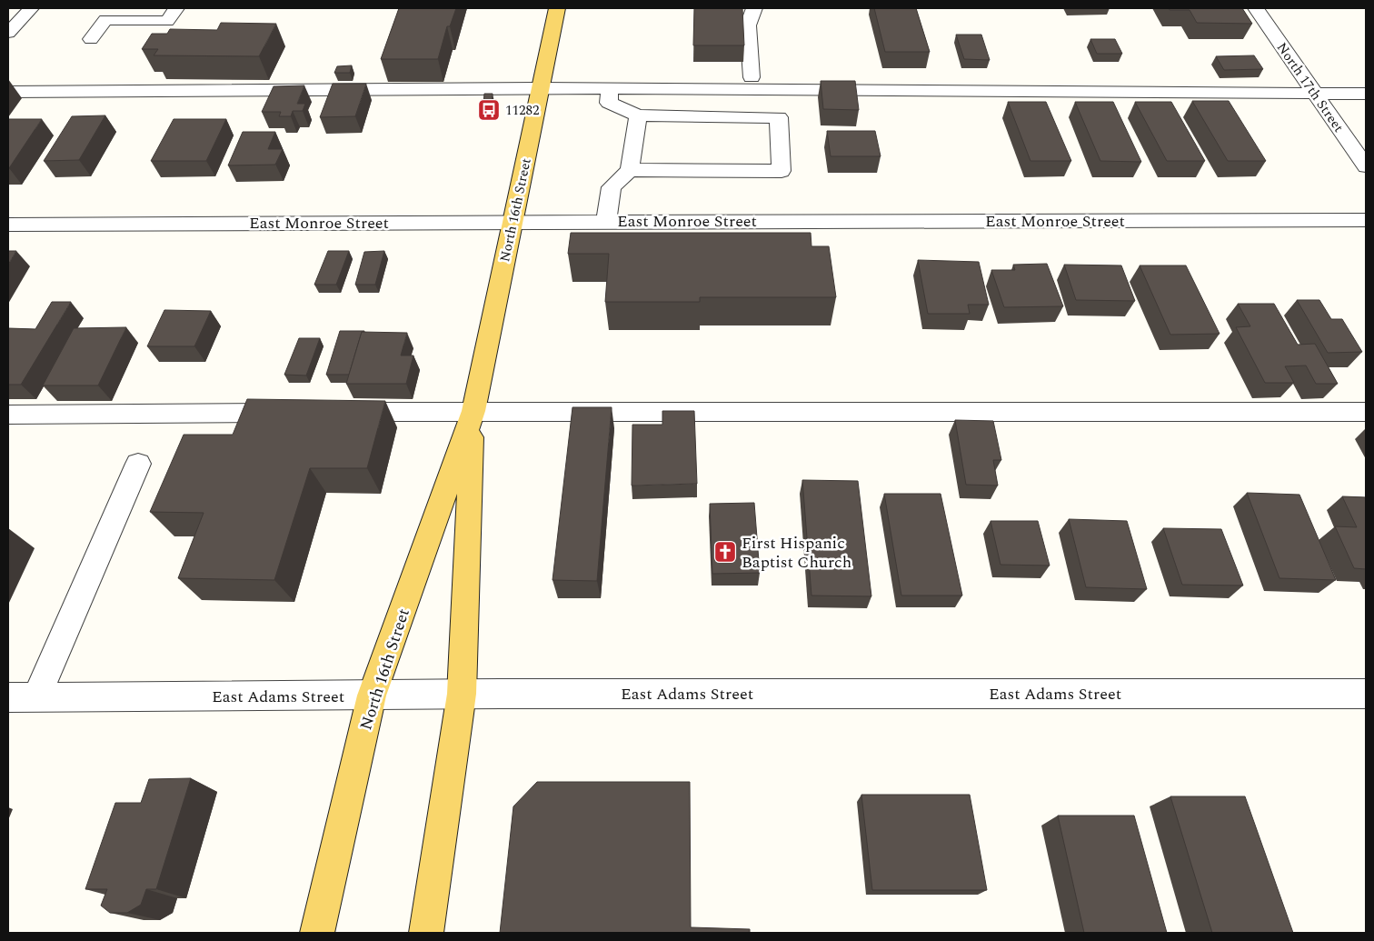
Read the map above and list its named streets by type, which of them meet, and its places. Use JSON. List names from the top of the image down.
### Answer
{
  "streets": {
    "main road": ["North 16th Street"],
    "street": ["North 17th Street", "East Monroe Street", "East Adams Street"]
  },
  "crossings": [
    ["North 16th Street", "East Monroe Street"],
    ["North 16th Street", "East Adams Street"]
  ],
  "places": {
    "bus stop": ["11282"],
    "church": ["First Hispanic Baptist Church"]
  }
}
